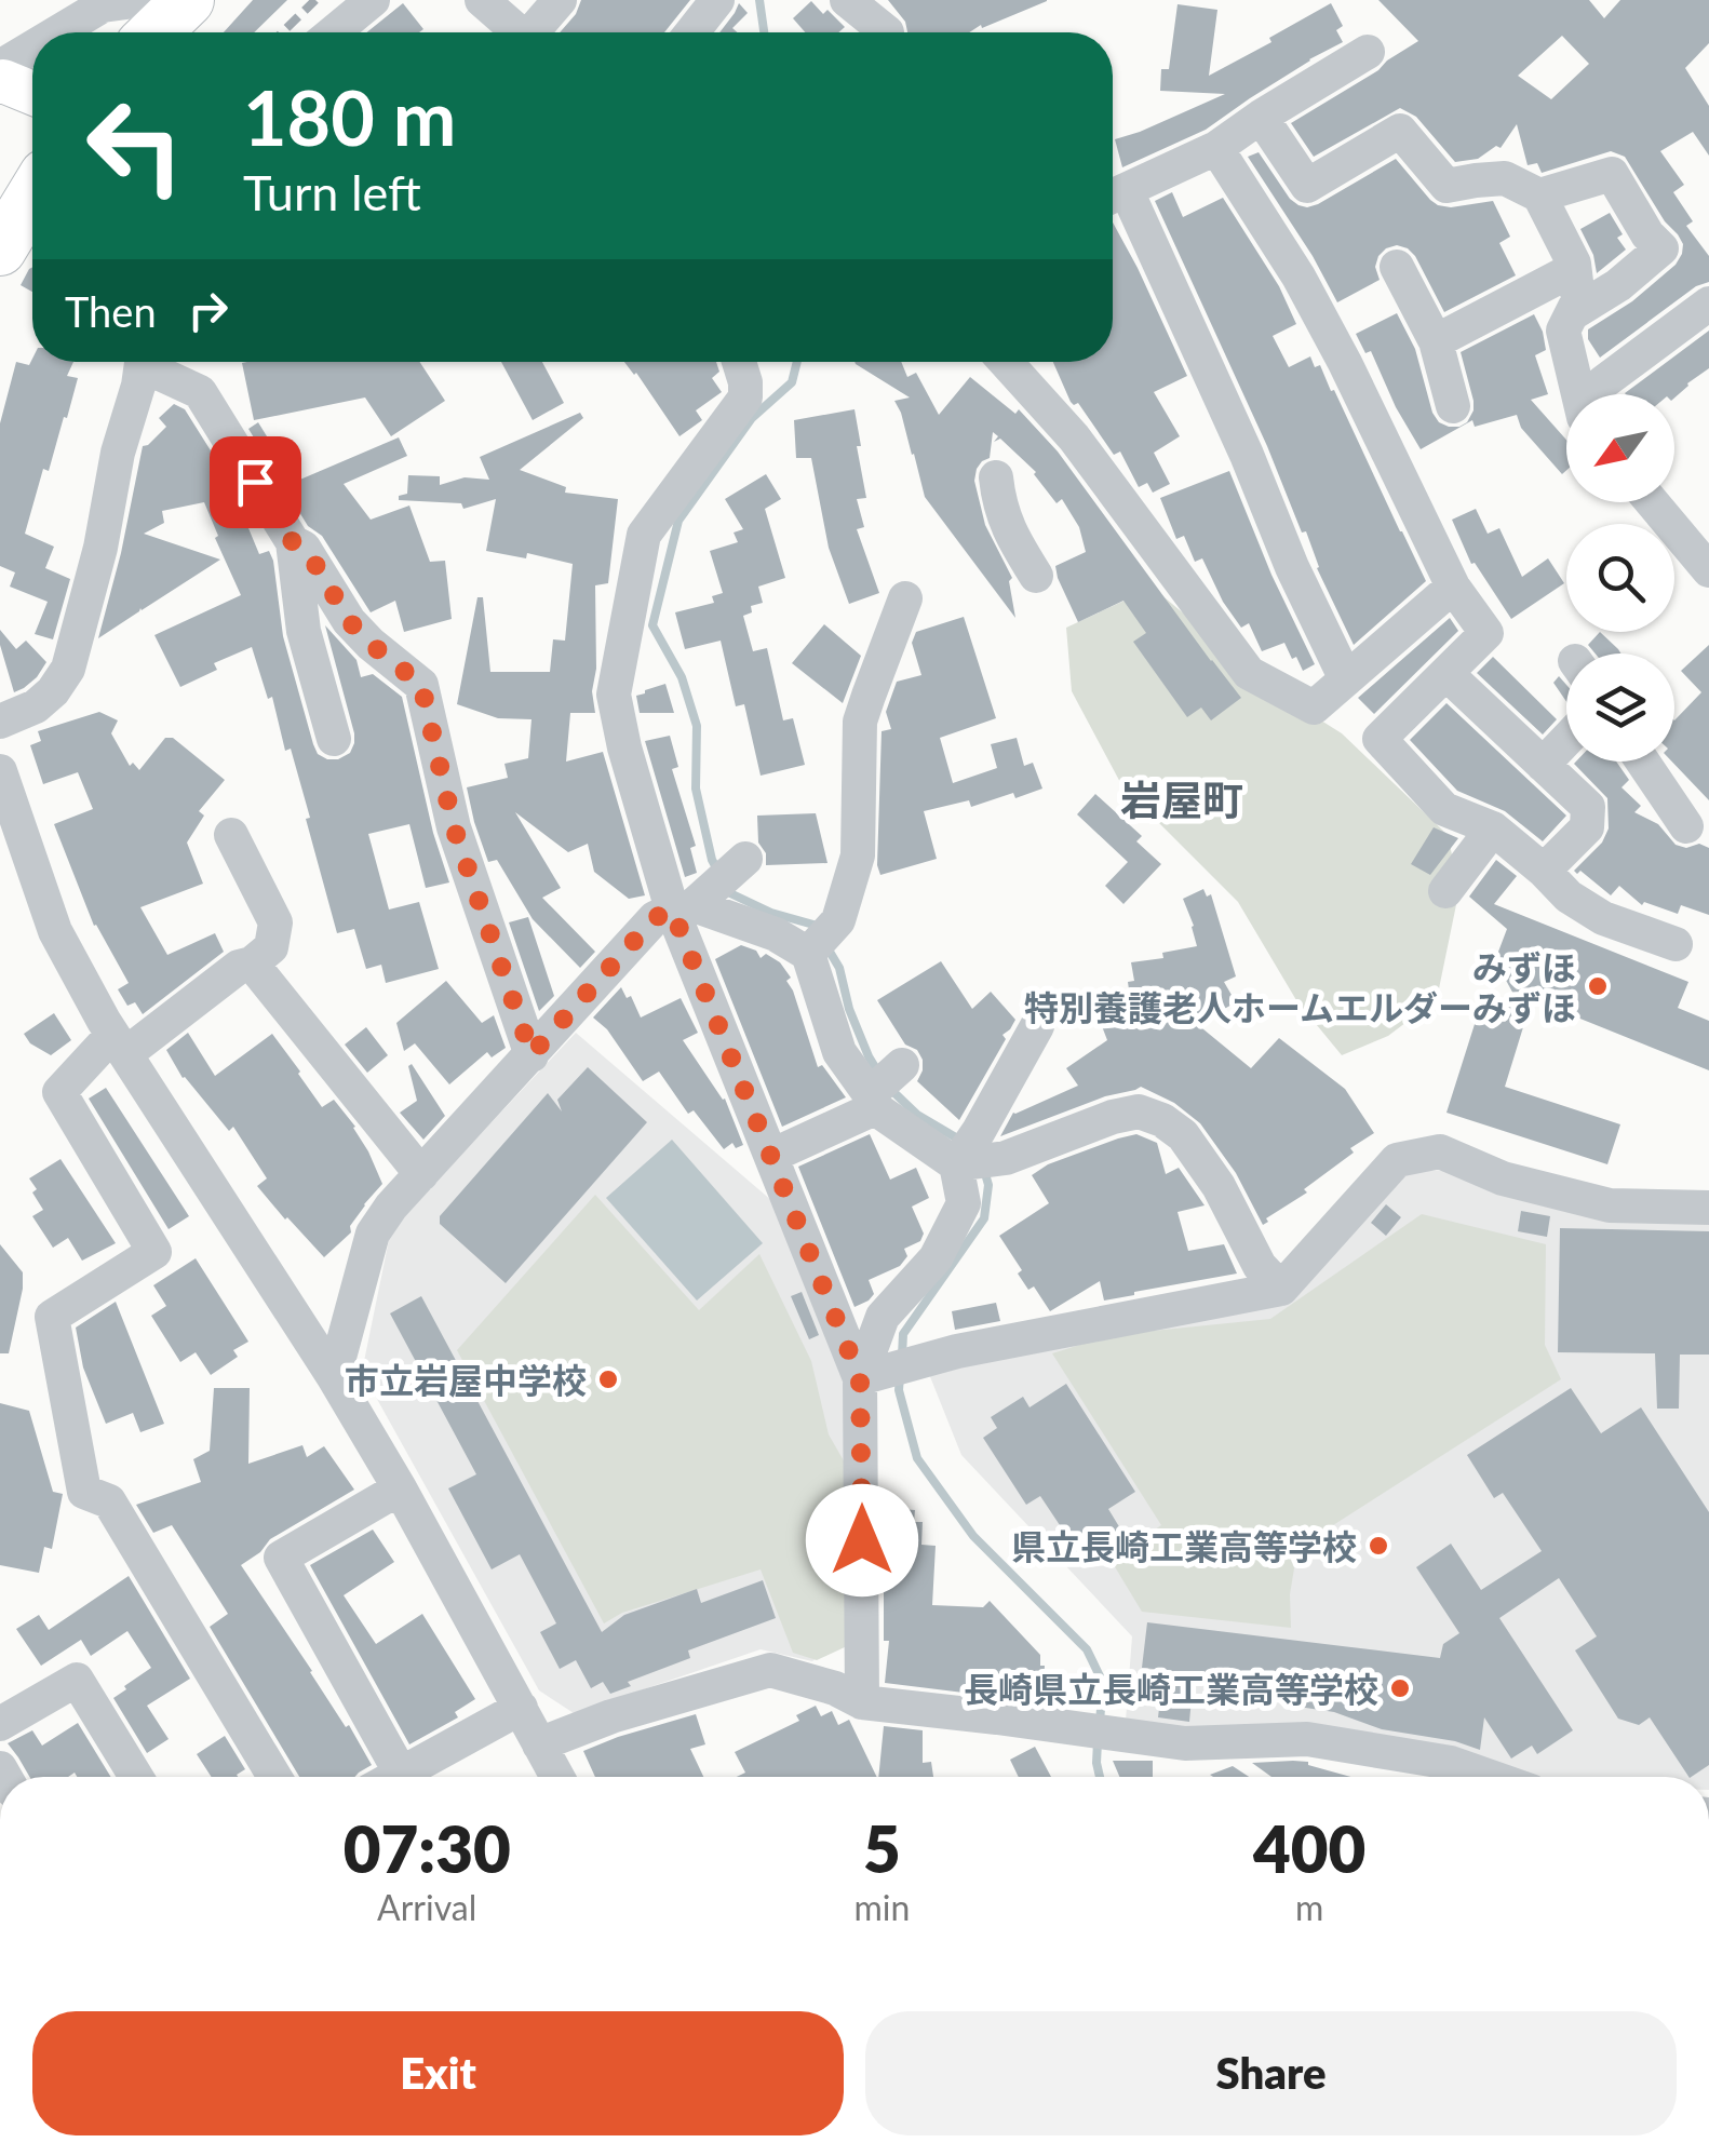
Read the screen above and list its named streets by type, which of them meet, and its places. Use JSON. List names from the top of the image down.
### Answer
{
  "districts": ["岩屋町"],
  "places": [
    "みずほ 特別養護老人ホームエルダーみずほ",
    "市立岩屋中学校",
    "県立長崎工業高等学校",
    "長崎県立長崎工業高等学校"
  ],
  "north": "bottom left",
  "page": {
    "turn": ["180 m", "Turn left"],
    "then": "Then",
    "eta": [
      "07:30",
      "Arrival",
      "5",
      "min",
      "400",
      "m"
    ],
    "buttons": ["Exit", "Share"]
  }
}
